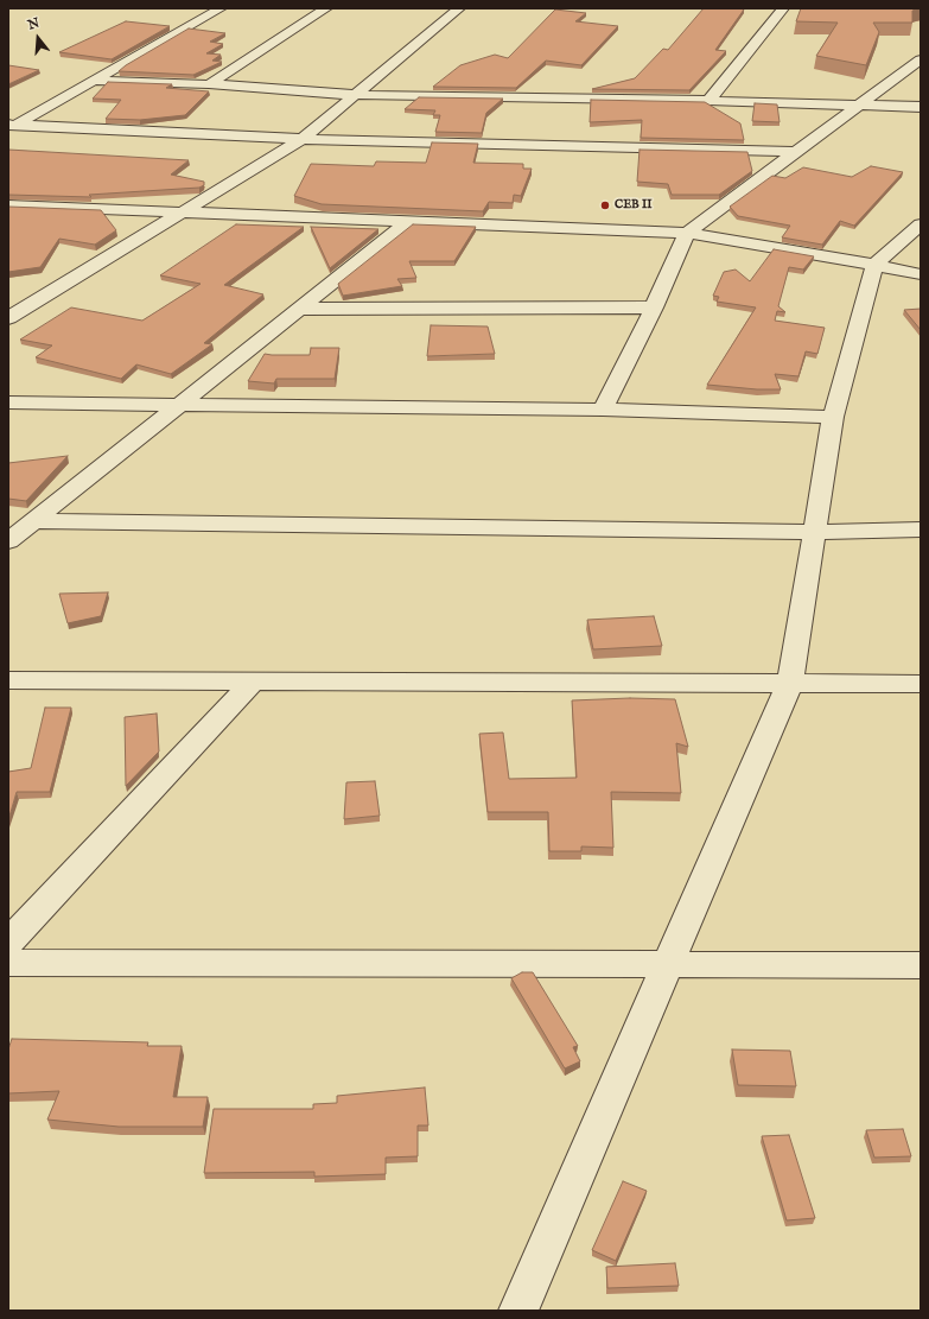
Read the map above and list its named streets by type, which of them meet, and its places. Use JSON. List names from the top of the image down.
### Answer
{
  "places": ["CEB II"],
  "north": "top"
}
